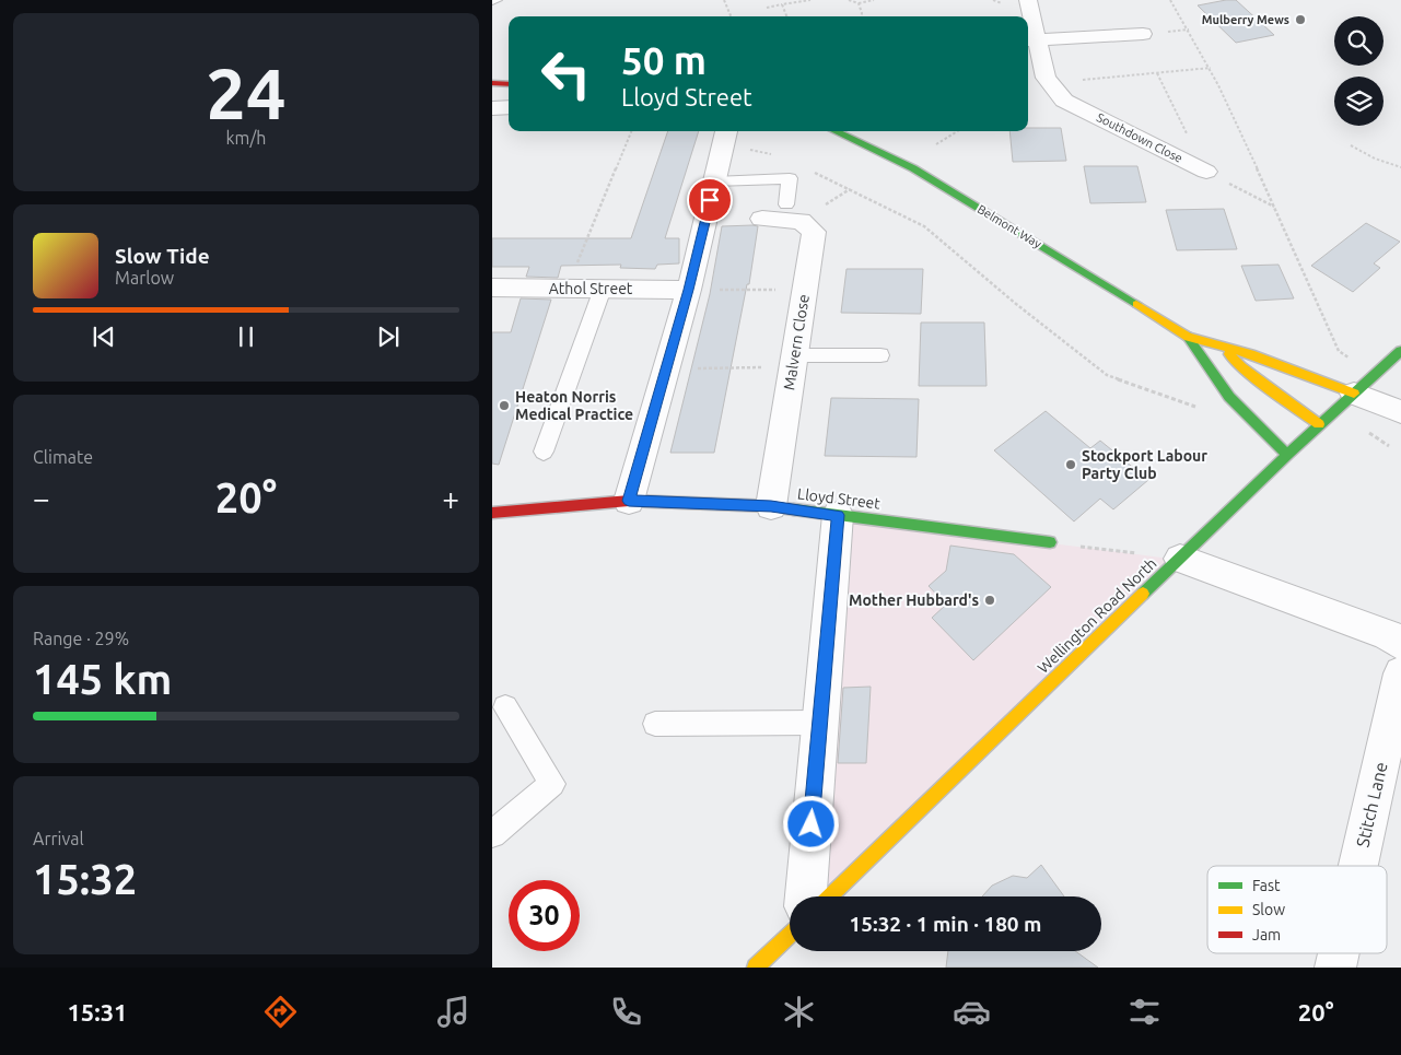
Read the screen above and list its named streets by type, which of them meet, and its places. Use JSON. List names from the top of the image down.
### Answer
{
  "streets": {
    "main road": ["Belmont Way", "Lloyd Street", "Wellington Road North"],
    "street": [
      "Southdown Close",
      "Athol Street",
      "Malvern Close",
      "Stitch Lane"
    ]
  },
  "crossings": [
    ["Malvern Close", "Lloyd Street"]
  ],
  "places": [
    "Mulberry Mews",
    "Heaton Norris Medical Practice",
    "Stockport Labour Party Club",
    "Mother Hubbard's"
  ],
  "legend": ["Fast", "Slow", "Jam"],
  "page": {
    "tile": [
      ["24", "km/h"],
      "Climate",
      ["Range · 29%", "145 km"],
      ["Arrival", "15:32"]
    ],
    "turn": ["50 m", "Lloyd Street"],
    "song": ["Slow Tide", "Marlow"],
    "heat": ["−", "20°", "+"],
    "limit": "30",
    "trip": "15:32 · 1 min · 180 m",
    "tabs": ["15:31", "20°"]
  }
}
